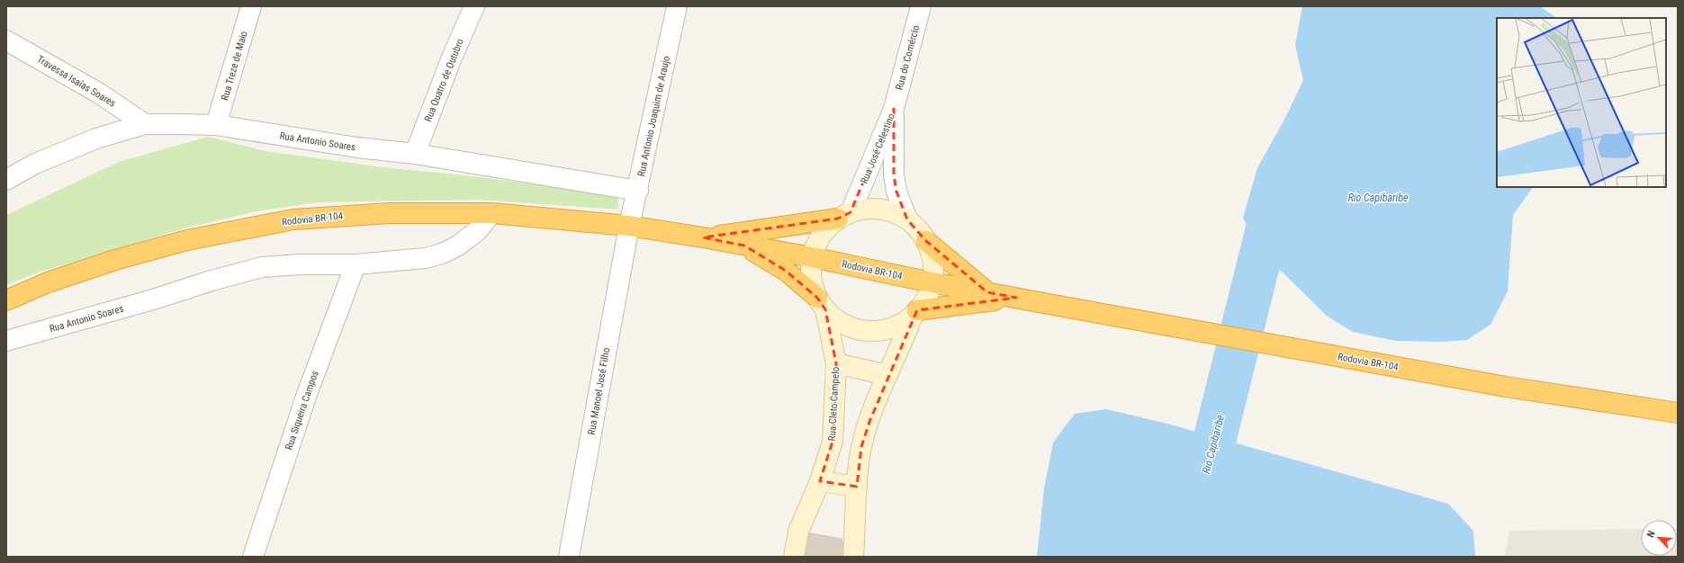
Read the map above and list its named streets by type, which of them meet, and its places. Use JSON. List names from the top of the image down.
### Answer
{
  "streets": {
    "highway": ["Rodovia BR-104"],
    "street": [
      "Rua do Comércio",
      "Rua Treze de Maio",
      "Rua Quatro de Outubro",
      "Travessa Isaías Soares",
      "Rua Antonio Joaquim de Araujo",
      "Rua Antonio Soares",
      "Rua José Celestino",
      "Rua Manoel José Filho",
      "Rua Cleto Campelo",
      "Rua Siqueira Campos"
    ]
  },
  "crossings": [
    ["Rua do Comércio", "Rua José Celestino"],
    ["Rua Treze de Maio", "Rua Antonio Soares"],
    ["Rua Quatro de Outubro", "Rua Antonio Soares"],
    ["Travessa Isaías Soares", "Rua Antonio Soares"],
    ["Rua Antonio Joaquim de Araujo", "Rua Antonio Soares"],
    ["Rua Antonio Joaquim de Araujo", "Rodovia BR-104"],
    ["Rua Antonio Joaquim de Araujo", "Rua Manoel José Filho"],
    ["Rua Antonio Soares", "Rodovia BR-104"],
    ["Rua Antonio Soares", "Rua Siqueira Campos"],
    ["Rua José Celestino", "Rua Cleto Campelo"],
    ["Rodovia BR-104", "Rua Manoel José Filho"],
    ["Rodovia BR-104", "Rua Cleto Campelo"]
  ],
  "water": ["Rio Capibaribe"],
  "north": "top left"
}
